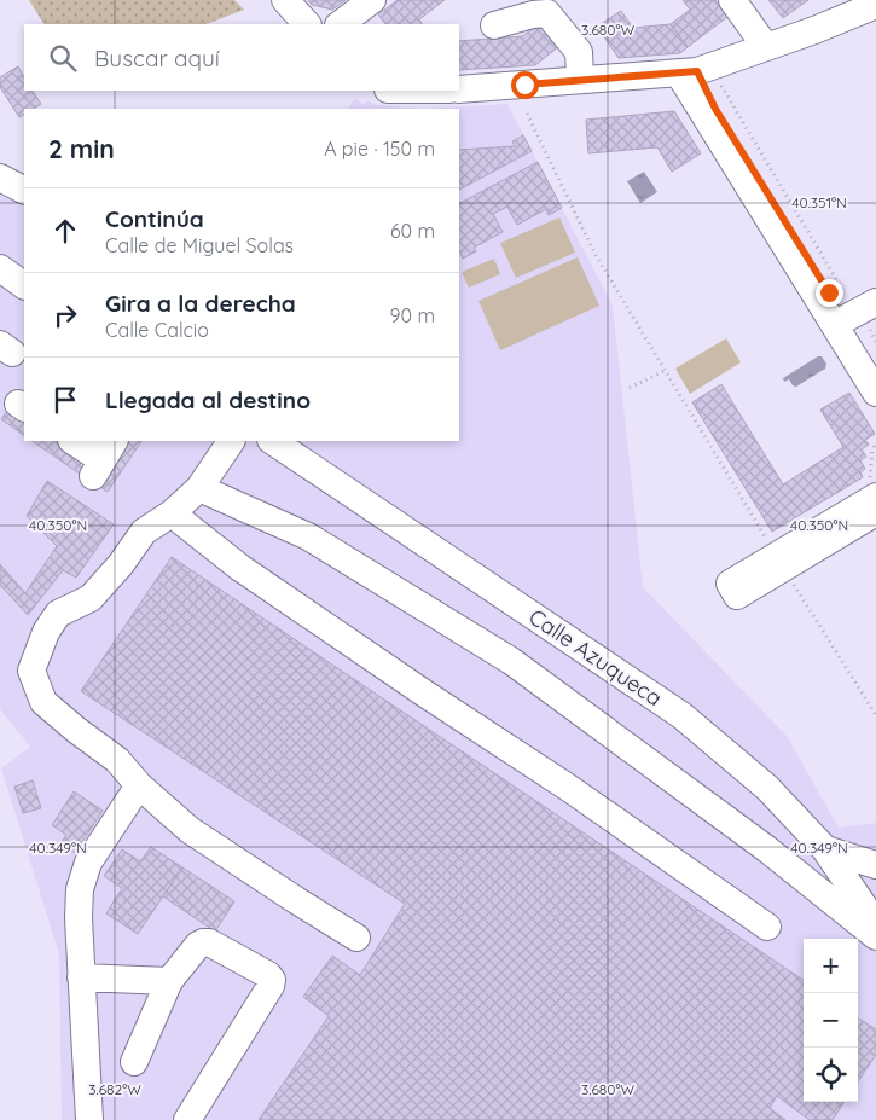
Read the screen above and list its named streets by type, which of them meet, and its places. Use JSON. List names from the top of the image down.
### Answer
{
  "streets": {
    "street": ["Calle Azuqueca"]
  },
  "page": {
    "search": "Buscar aquí",
    "heading": ["2 min", "A pie · 150 m"],
    "list": [
      ["Continúa", "Calle de Miguel Solas", "60 m"],
      ["Gira a la derecha", "Calle Calcio", "90 m"],
      "Llegada al destino"
    ],
    "map_buttons": ["+", "−"]
  },
  "coordinates": [
    "3.680°W",
    "40.351°N",
    "40.350°N",
    "40.349°N",
    "3.682°W"
  ]
}
